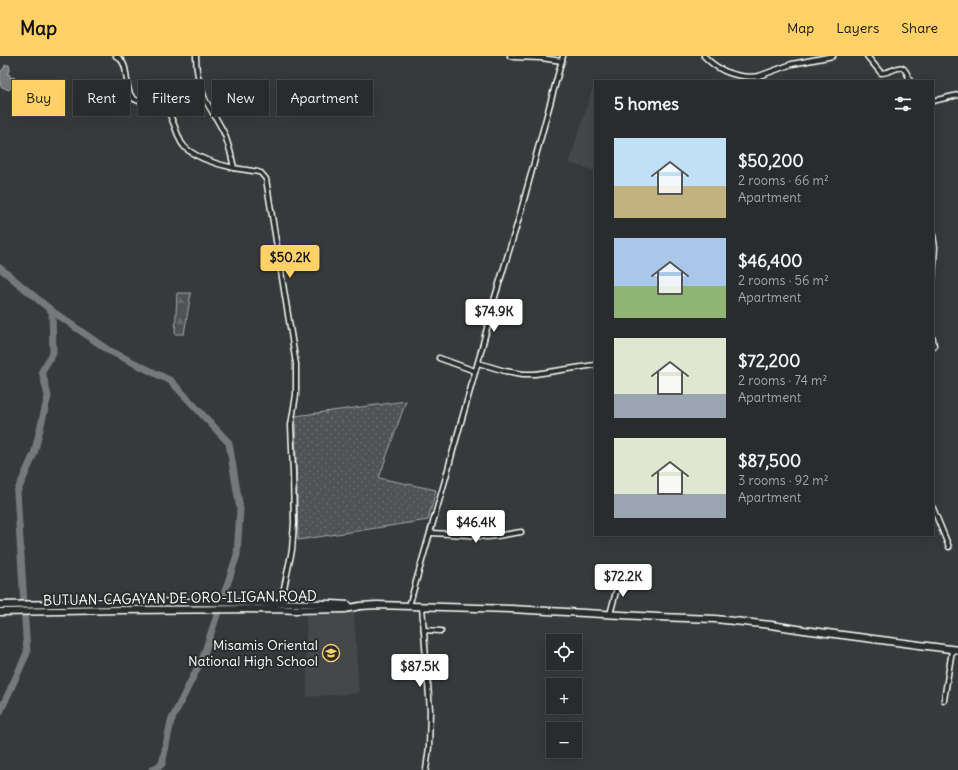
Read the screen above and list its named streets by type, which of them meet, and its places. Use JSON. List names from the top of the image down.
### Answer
{
  "streets": {
    "highway": ["BUTUAN-CAGAYAN DE ORO-ILIGAN ROAD"]
  },
  "places": {
    "school or university": ["Misamis Oriental National High School"]
  },
  "page": {
    "header": "Map",
    "nav": ["Map", "Layers", "Share"],
    "chip": [
      "Buy",
      "Rent",
      "Filters",
      "New",
      "Apartment"
    ],
    "heading": "5 homes",
    "list": [
      {
        "name": "$50,200",
        "note": "2 rooms · 66 m² · Apartment"
      },
      {
        "name": "$46,400",
        "note": "2 rooms · 56 m² · Apartment"
      },
      {
        "name": "$72,200",
        "note": "2 rooms · 74 m² · Apartment"
      },
      {
        "name": "$87,500",
        "note": "3 rooms · 92 m² · Apartment"
      }
    ],
    "price": [
      "$50.2K",
      "$74.9K",
      "$46.4K",
      "$72.2K",
      "$87.5K"
    ],
    "map_buttons": ["+", "−"]
  }
}
